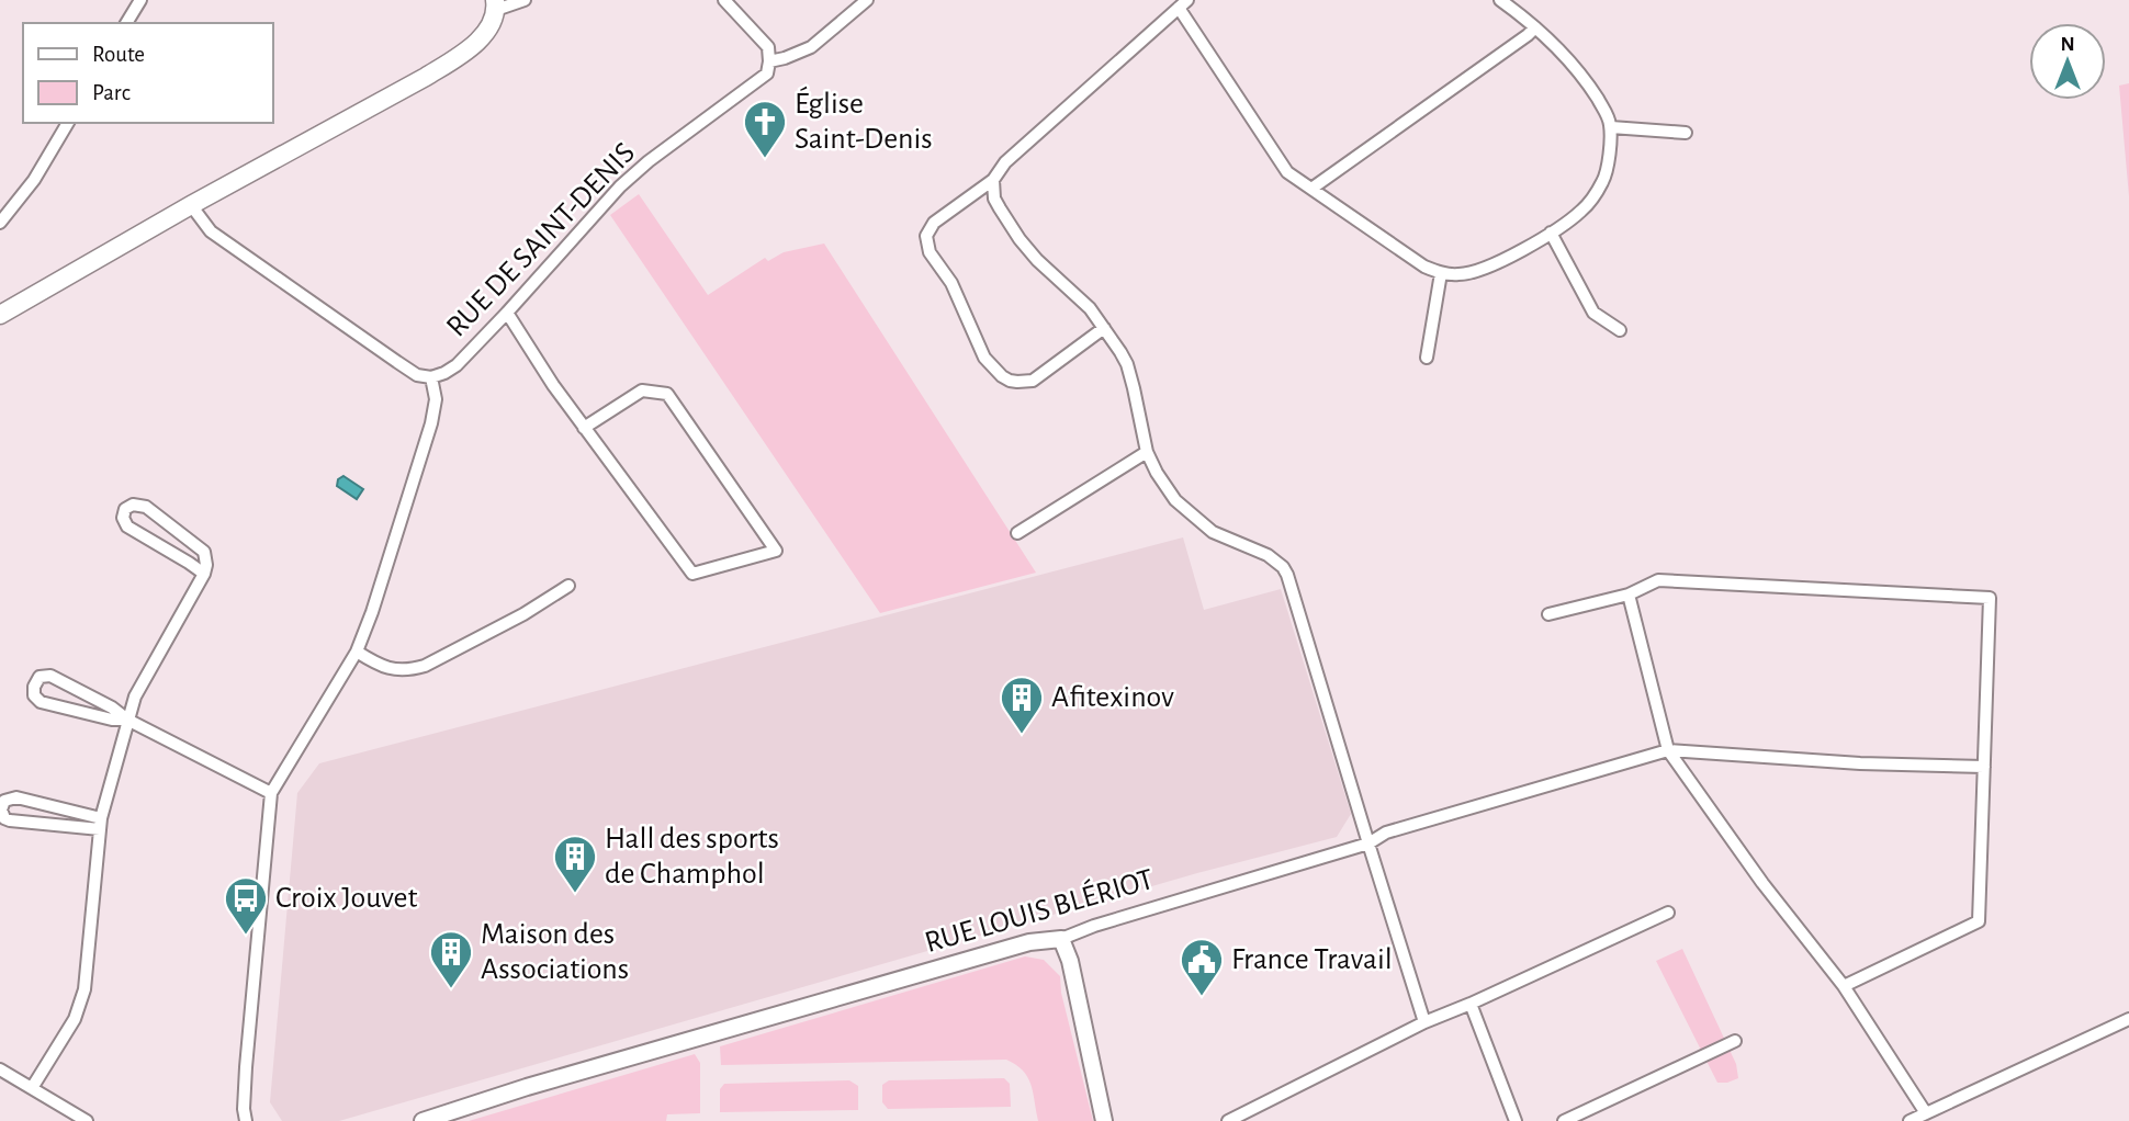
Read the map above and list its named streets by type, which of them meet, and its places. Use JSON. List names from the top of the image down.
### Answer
{
  "streets": {
    "street": ["RUE DE SAINT-DENIS", "RUE LOUIS BLÉRIOT"]
  },
  "places": {
    "church": ["Église Saint-Denis"],
    "building": ["Afitexinov", "Hall des sports de Champhol", "Maison des Associations"],
    "bus stop": ["Croix Jouvet"],
    "public building": ["France Travail"]
  },
  "legend": ["Route", "Parc"],
  "north": "top"
}
